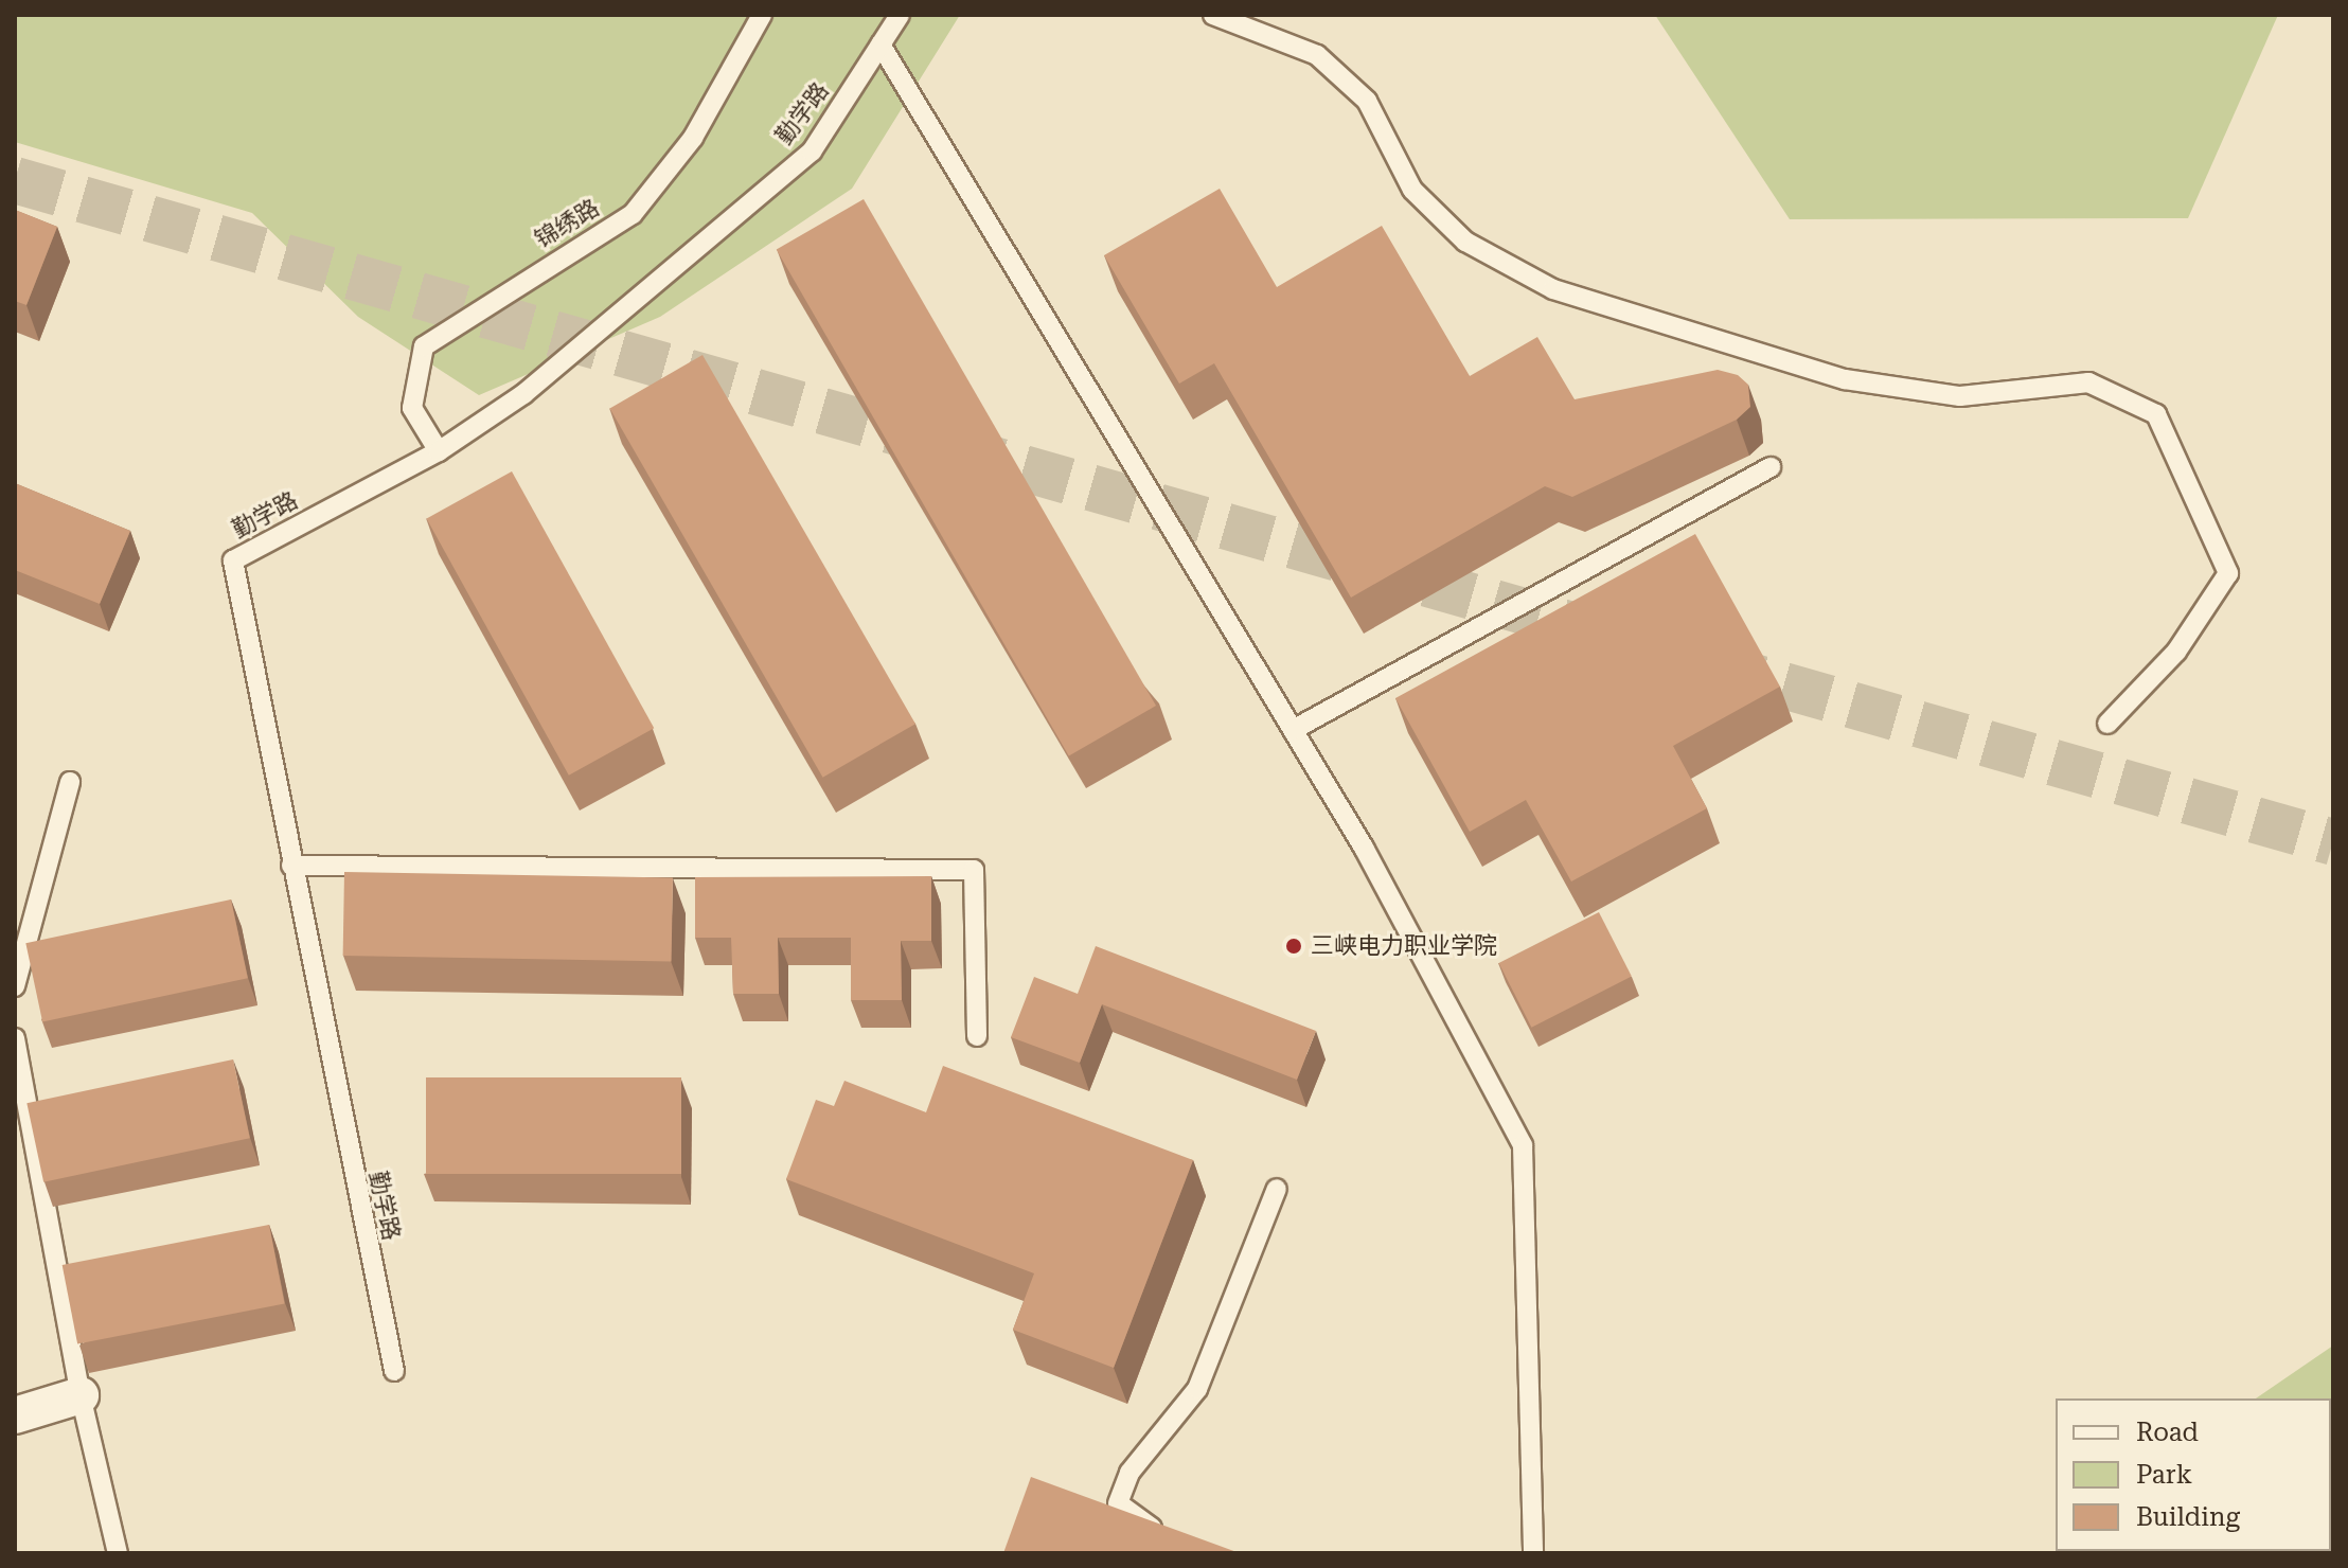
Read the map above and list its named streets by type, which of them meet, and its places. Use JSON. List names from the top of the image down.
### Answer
{
  "streets": {
    "lane": ["勤学路", "锦绣路"]
  },
  "crossings": [
    ["勤学路", "锦绣路"]
  ],
  "places": ["三峡电力职业学院"],
  "legend": ["Road", "Park", "Building"]
}
